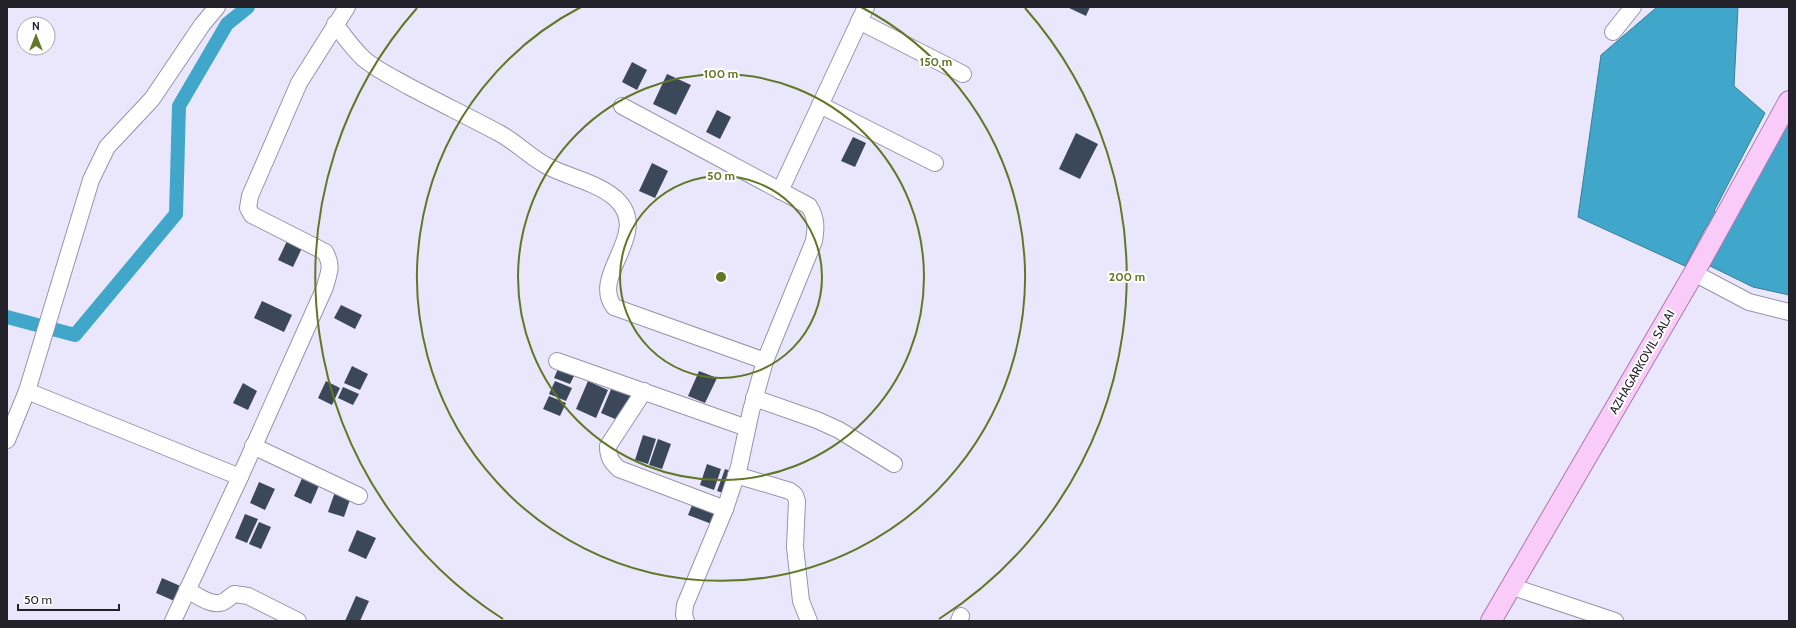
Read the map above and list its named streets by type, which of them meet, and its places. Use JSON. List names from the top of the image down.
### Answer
{
  "streets": {
    "main road": ["AZHAGARKOVIL SALAI"]
  },
  "scale_bar": "50 m",
  "north": "top",
  "rings": [
    "150 m",
    "100 m",
    "50 m",
    "200 m"
  ]
}
